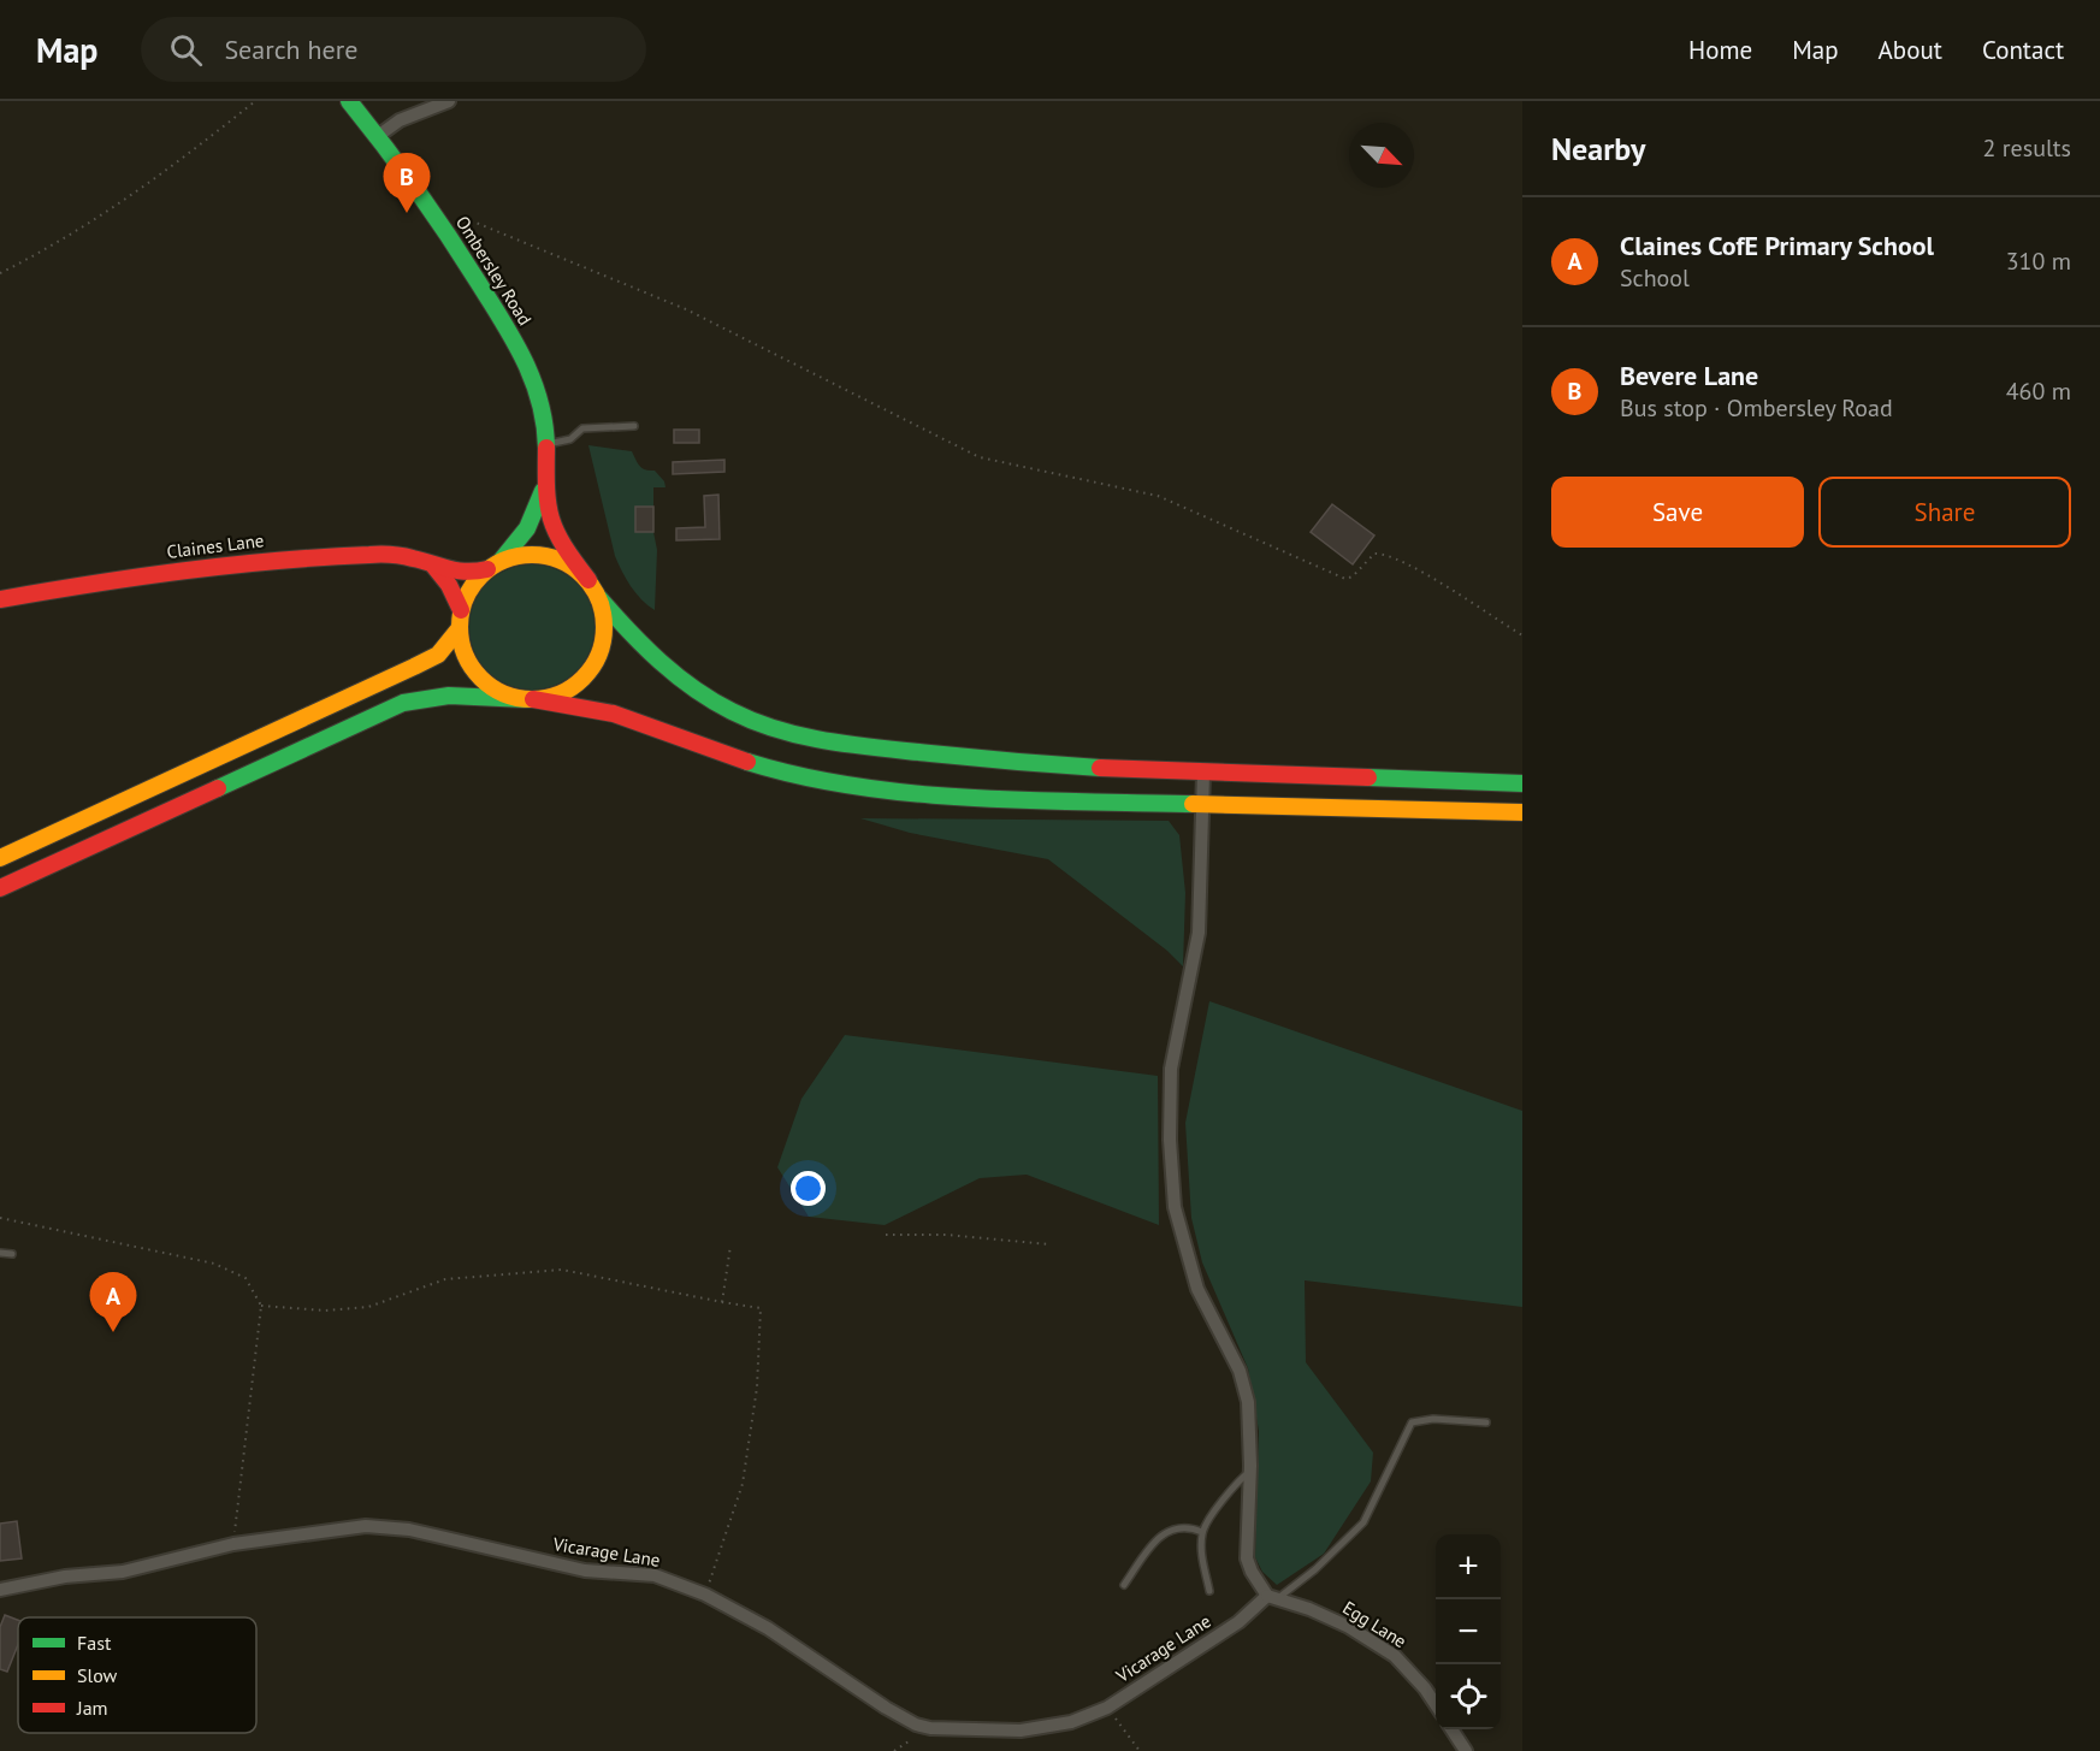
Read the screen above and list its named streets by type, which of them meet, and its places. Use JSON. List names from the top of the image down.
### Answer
{
  "streets": {
    "main road": ["Ombersley Road", "Claines Lane"],
    "street": ["Vicarage Lane", "Egg Lane"]
  },
  "crossings": [
    ["Ombersley Road", "Claines Lane"],
    ["Vicarage Lane", "Egg Lane"]
  ],
  "legend": ["Fast", "Slow", "Jam"],
  "north": "bottom right",
  "page": {
    "header": "Map",
    "search": "Search here",
    "nav": [
      "Home",
      "Map",
      "About",
      "Contact"
    ],
    "heading": ["Nearby", "2 results"],
    "pins": ["B", "A"],
    "list": [
      {
        "mark": "A",
        "name": "Claines CofE Primary School",
        "note": "School",
        "value": "310 m"
      },
      {
        "mark": "B",
        "name": "Bevere Lane",
        "note": "Bus stop · Ombersley Road",
        "value": "460 m"
      }
    ],
    "buttons": ["Save", "Share"],
    "map_buttons": ["+", "−"]
  }
}
